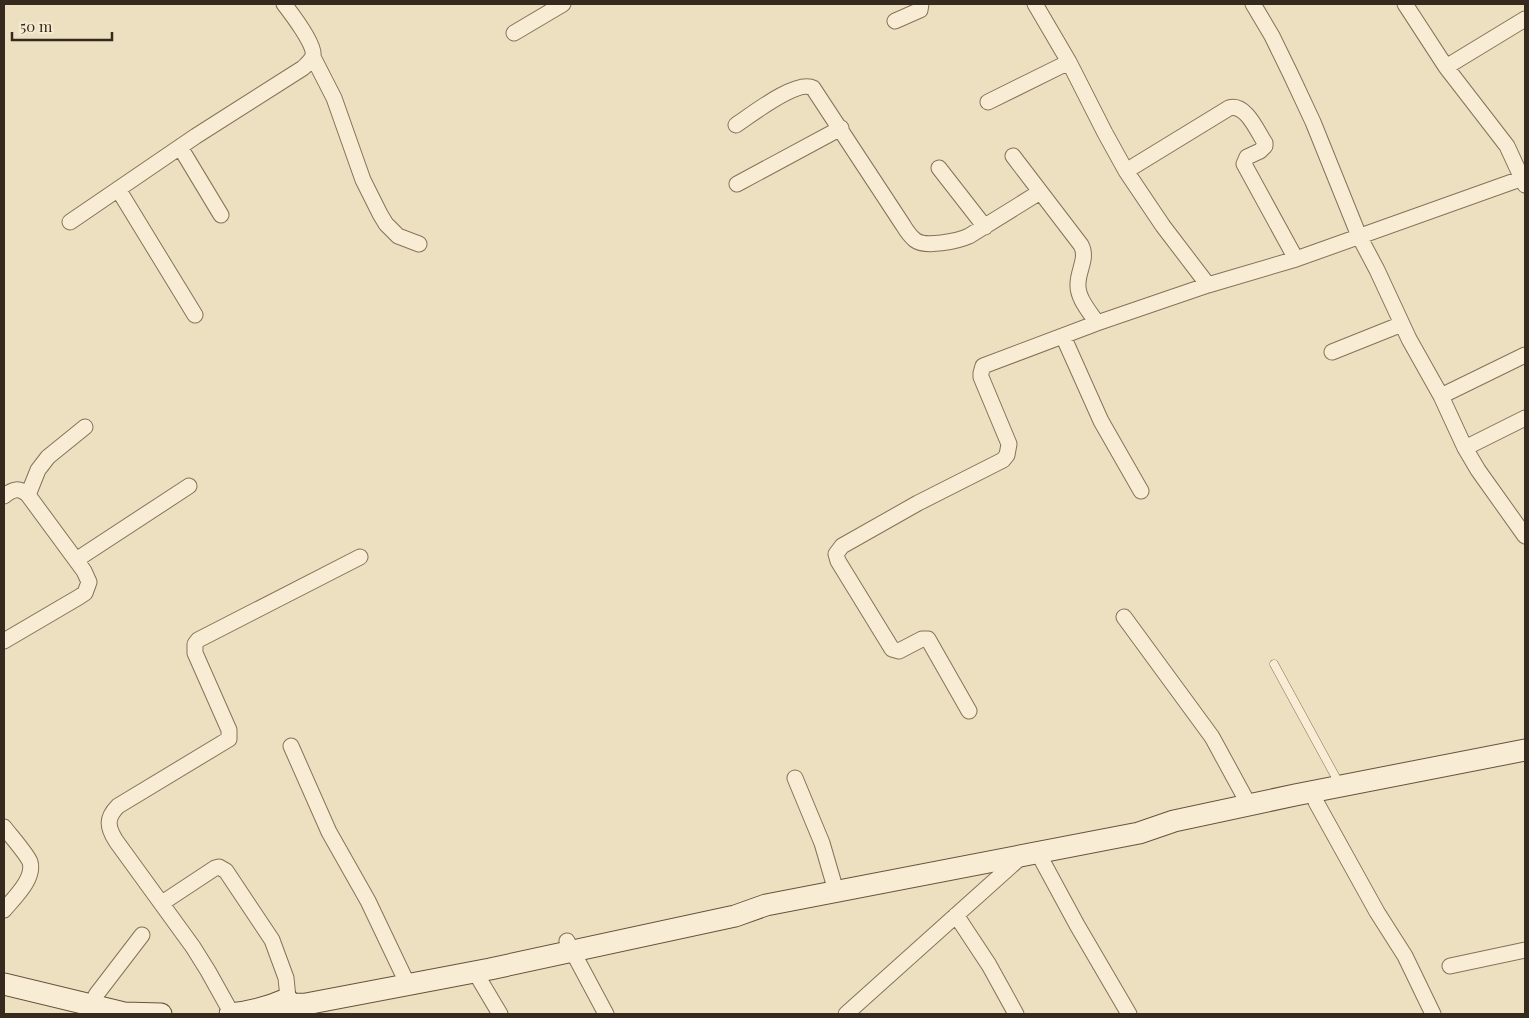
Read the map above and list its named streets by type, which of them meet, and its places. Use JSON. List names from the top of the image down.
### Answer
{
  "scale_bar": "50 m"
}
